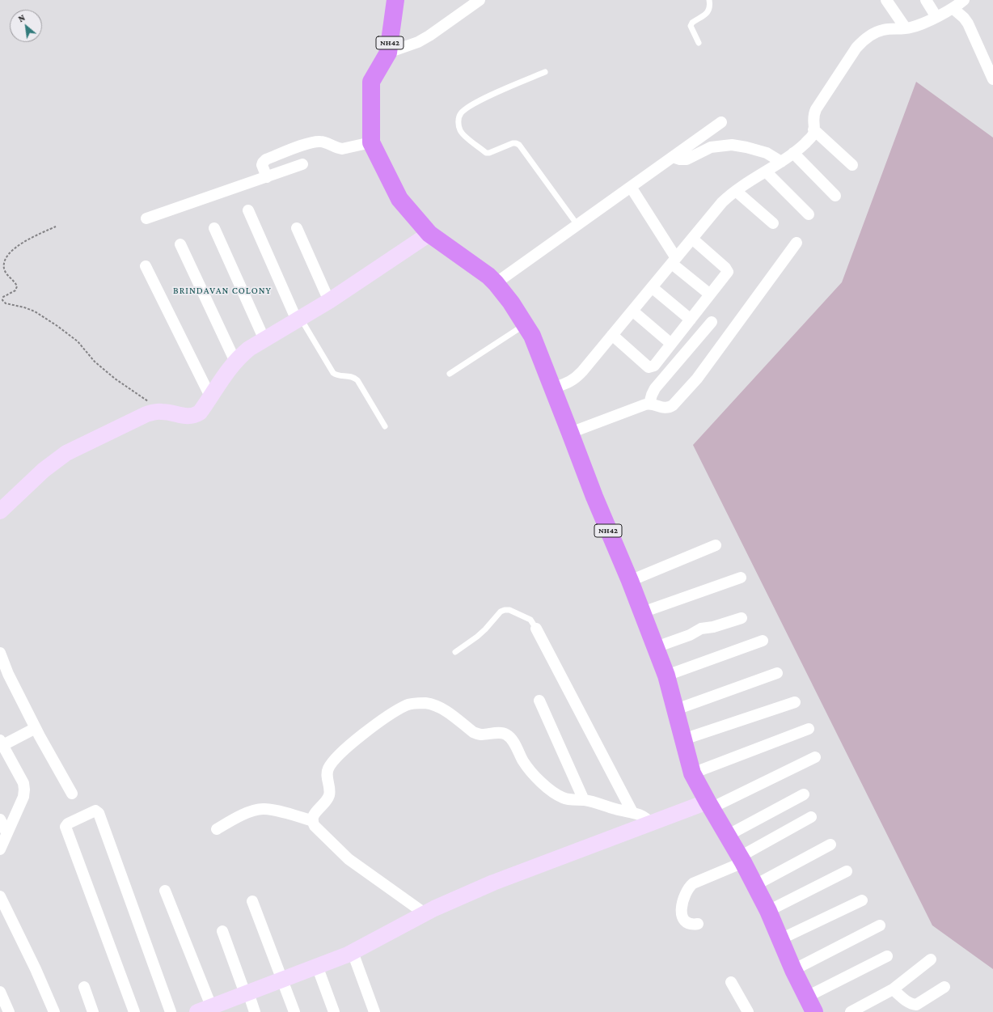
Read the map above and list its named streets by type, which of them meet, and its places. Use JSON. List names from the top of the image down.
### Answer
{
  "streets": {
    "highway": ["NH42"]
  },
  "districts": ["BRINDAVAN COLONY"],
  "north": "top left"
}
